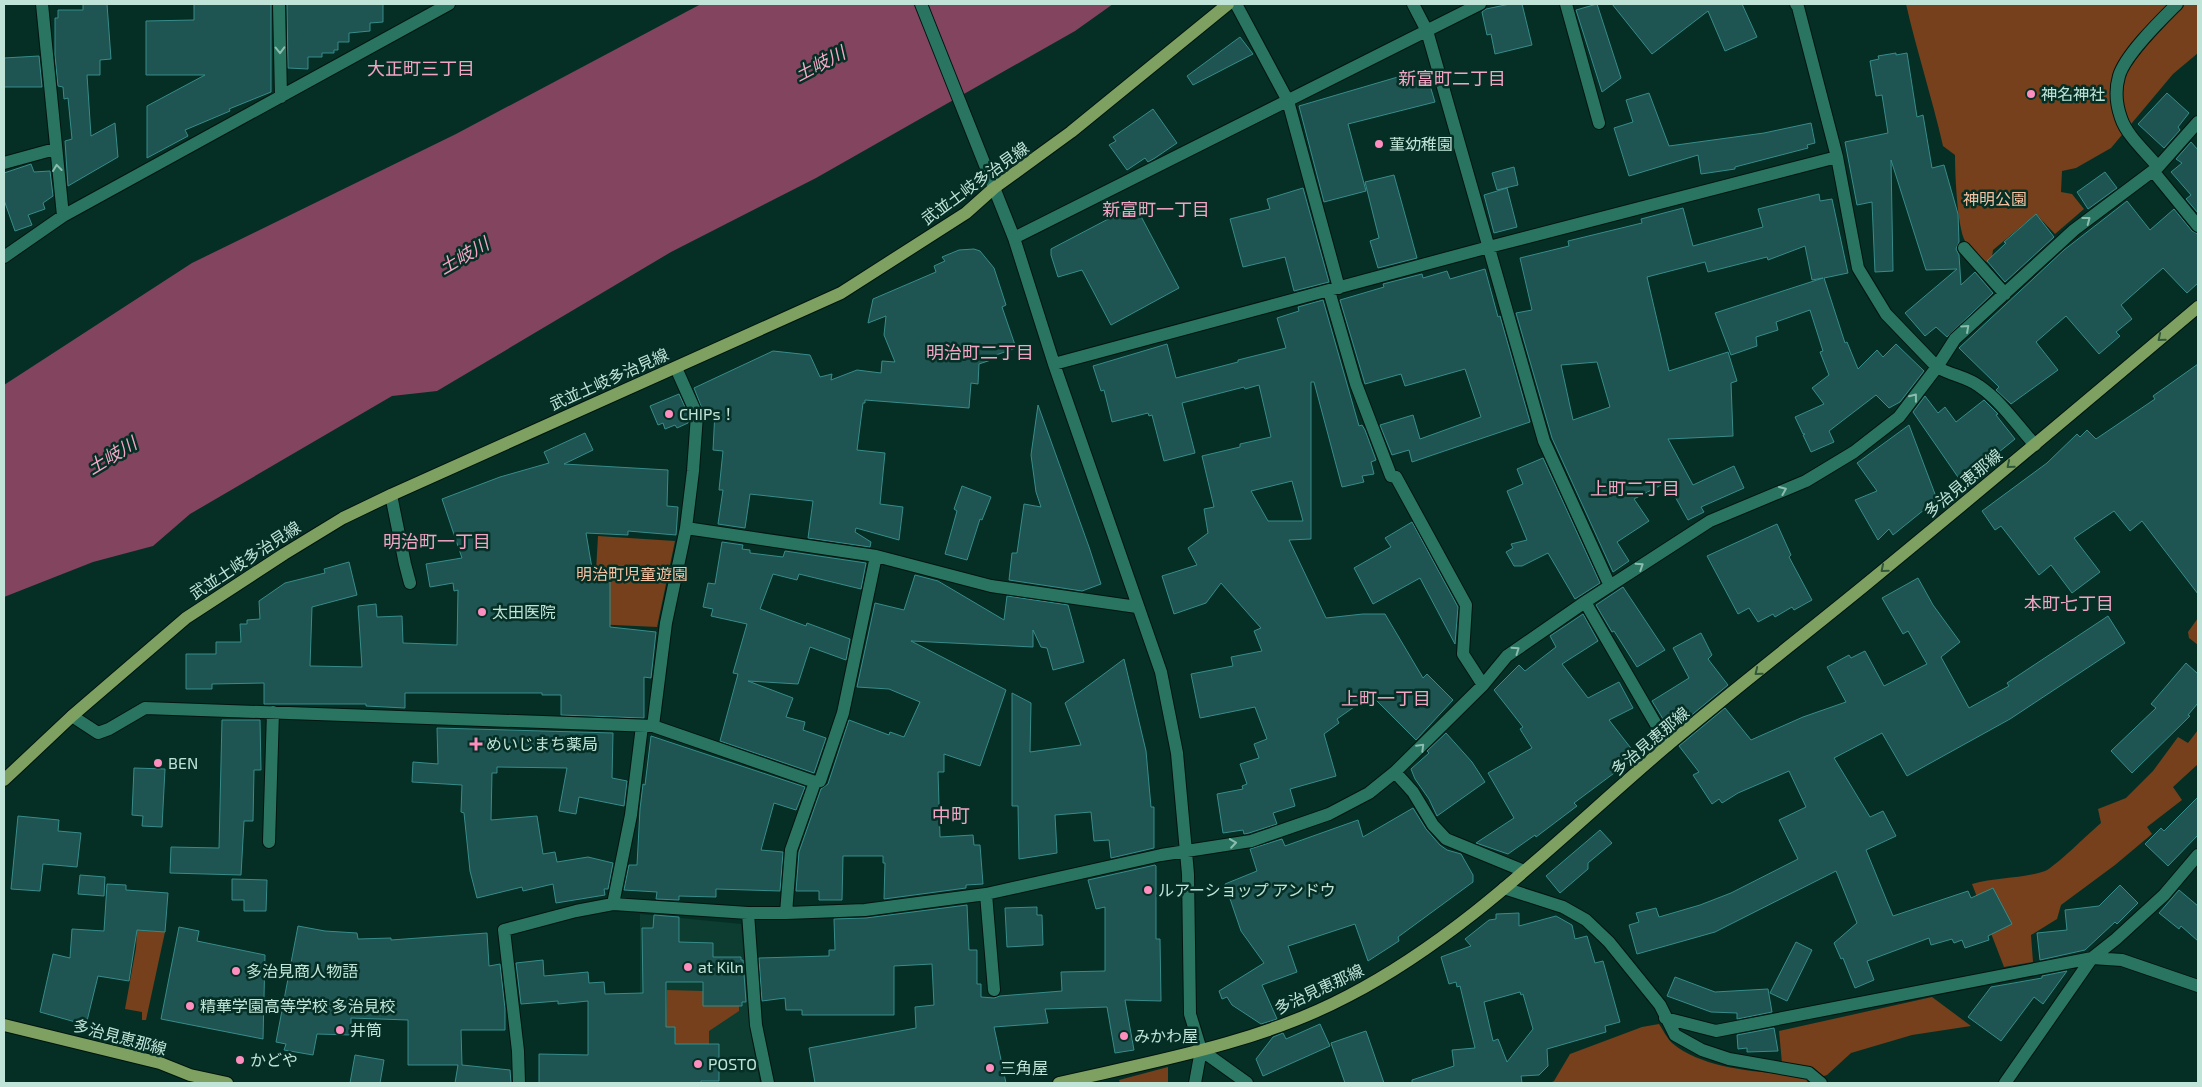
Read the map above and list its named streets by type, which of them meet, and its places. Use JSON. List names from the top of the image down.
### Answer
{
  "streets": {
    "main road": ["武並土岐多治見線", "多治見恵那線"]
  },
  "one_way": ["多治見恵那線"],
  "districts": [
    "大正町三丁目",
    "新富町二丁目",
    "新富町一丁目",
    "明治町二丁目",
    "上町二丁目",
    "明治町一丁目",
    "本町七丁目",
    "上町一丁目",
    "中町"
  ],
  "water": ["土岐川"],
  "parks": ["神明公園", "明治町児童遊園"],
  "places": {
    "other": [
      "神名神社",
      "菫幼稚園",
      "CHIPs！",
      "太田医院",
      "BEN",
      "ルアーショップ アンドウ",
      "at Kiln",
      "多治見商人物語",
      "精華学園高等学校 多治見校",
      "井筒",
      "みかわ屋",
      "かどや",
      "POSTO",
      "三角屋"
    ],
    "health": ["めいじまち薬局"]
  }
}
